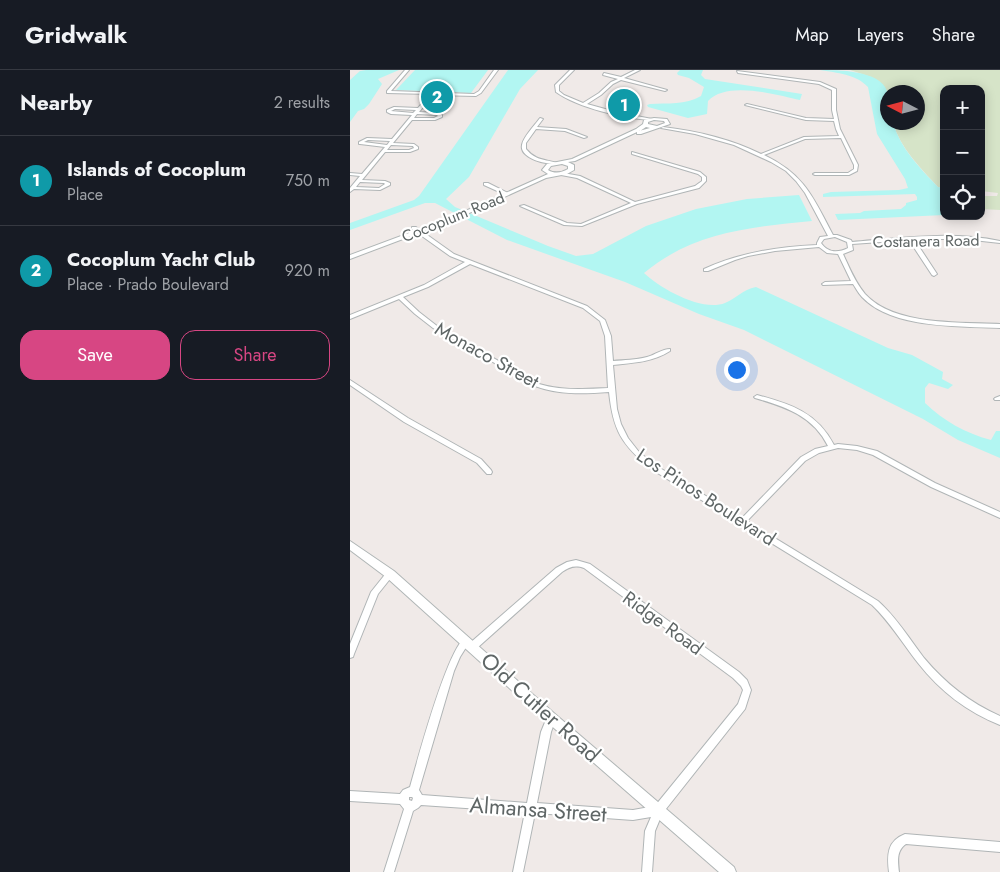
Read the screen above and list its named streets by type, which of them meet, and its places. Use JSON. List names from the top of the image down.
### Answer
{
  "streets": {
    "street": [
      "Cocoplum Road",
      "Costanera Road",
      "Monaco Street",
      "Los Pinos Boulevard",
      "Ridge Road",
      "Old Cutler Road",
      "Almansa Street"
    ]
  },
  "crossings": [
    ["Cocoplum Road", "Los Pinos Boulevard"],
    ["Monaco Street", "Los Pinos Boulevard"],
    ["Ridge Road", "Old Cutler Road"],
    ["Ridge Road", "Almansa Street"],
    ["Old Cutler Road", "Almansa Street"]
  ],
  "north": "left",
  "page": {
    "header": "Gridwalk",
    "nav": ["Map", "Layers", "Share"],
    "heading": ["Nearby", "2 results"],
    "pins": ["2", "1"],
    "map_buttons": ["+", "−"],
    "list": [
      {
        "mark": "1",
        "name": "Islands of Cocoplum",
        "note": "Place",
        "value": "750 m"
      },
      {
        "mark": "2",
        "name": "Cocoplum Yacht Club",
        "note": "Place · Prado Boulevard",
        "value": "920 m"
      }
    ],
    "buttons": ["Save", "Share"]
  }
}
